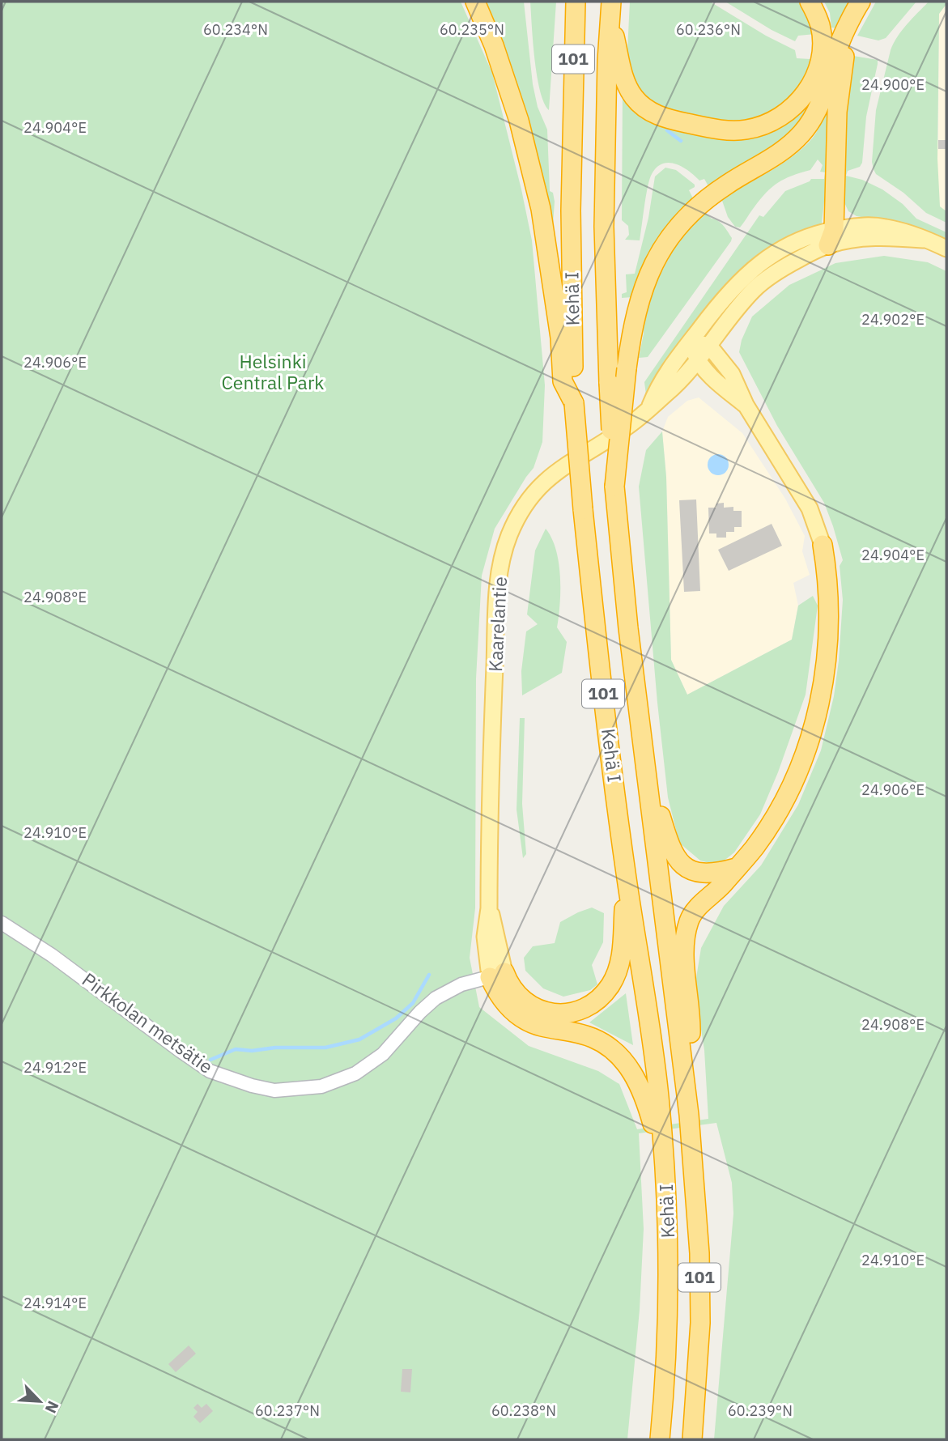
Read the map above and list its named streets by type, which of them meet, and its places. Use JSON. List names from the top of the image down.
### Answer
{
  "streets": {
    "highway": ["101", "Kehä I"],
    "main road": ["Kaarelantie"],
    "street": ["Pirkkolan metsätie"]
  },
  "crossings": [
    ["Kaarelantie", "Pirkkolan metsätie"]
  ],
  "parks": ["Helsinki Central Park"],
  "north": "bottom right",
  "coordinates": [
    "60.234°N",
    "60.235°N",
    "60.236°N",
    "24.900°E",
    "24.904°E",
    "24.902°E",
    "24.906°E",
    "24.908°E",
    "24.910°E",
    "24.912°E",
    "24.914°E",
    "60.237°N",
    "60.238°N",
    "60.239°N"
  ]
}
